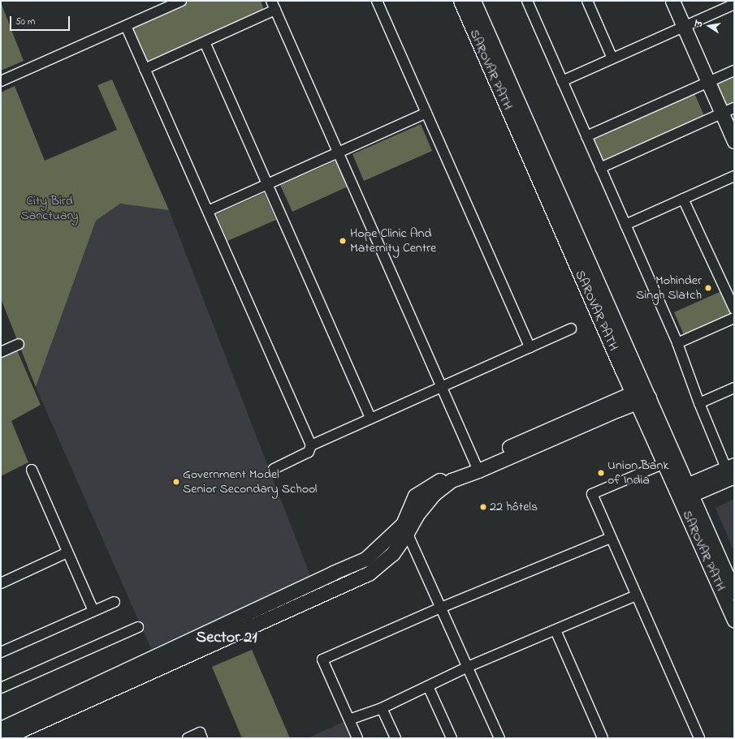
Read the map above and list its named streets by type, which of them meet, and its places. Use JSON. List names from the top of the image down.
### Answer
{
  "streets": {
    "main road": ["SAROVAR PATH"]
  },
  "districts": ["Sector 21"],
  "parks": ["City Bird Sanctuary"],
  "places": [
    "Hope Clinic And Maternity Centre",
    "Mohinder Singh Slatch",
    "Union Bank of India",
    "Government Model Senior Secondary School",
    "22 hôtels"
  ],
  "scale_bar": "50 m",
  "north": "left"
}
